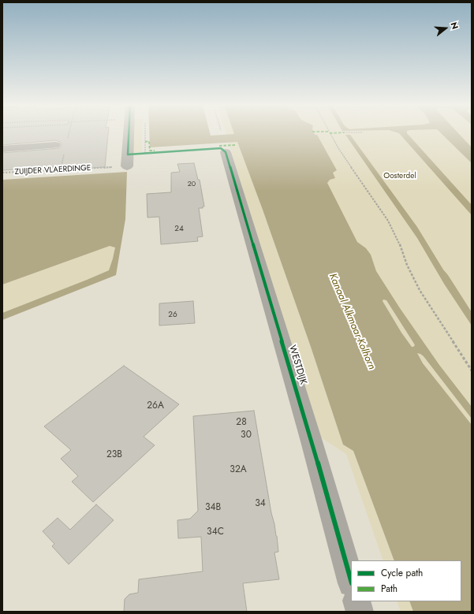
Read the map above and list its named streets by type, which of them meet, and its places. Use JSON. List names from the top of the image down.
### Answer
{
  "streets": {
    "street": ["WESTDIJK"],
    "path": ["ZUIJDER VLAERDINGE"]
  },
  "water": ["Kanaal Alkmaar-Kolhorn"],
  "parks": ["Oosterdel"],
  "house_numbers": [
    "20",
    "24",
    "26",
    "26A",
    "28",
    "30",
    "23B",
    "32A",
    "34",
    "34B",
    "34C"
  ],
  "legend": ["Cycle path", "Path"],
  "north": "right"
}
